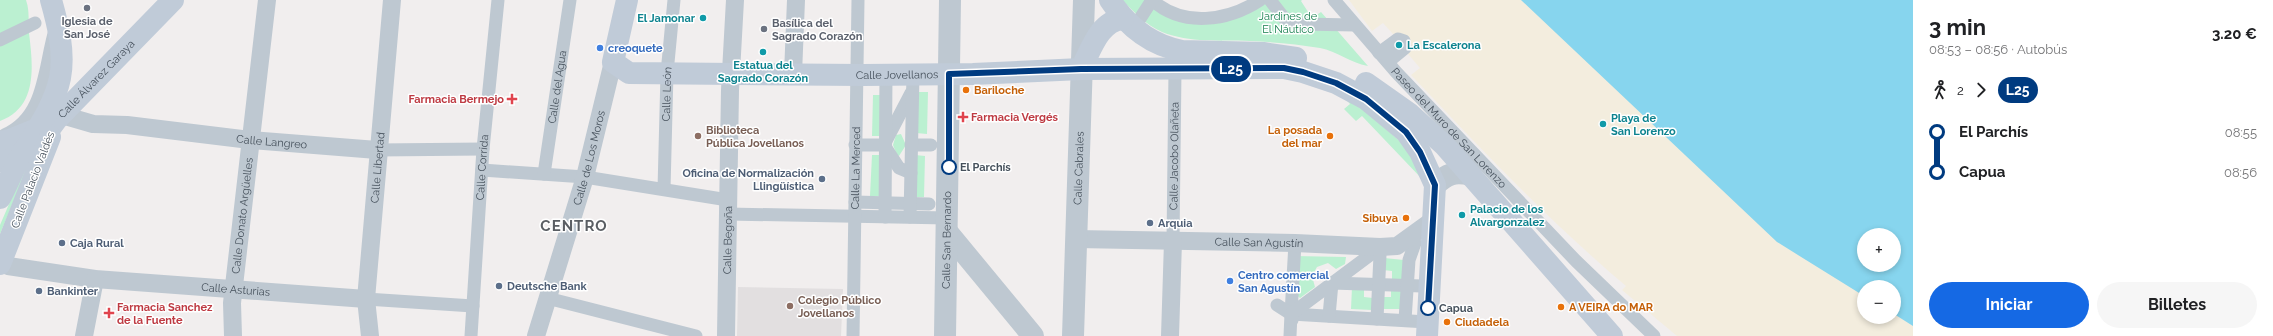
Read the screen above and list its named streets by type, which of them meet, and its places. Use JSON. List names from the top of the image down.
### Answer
{
  "streets": {
    "main road": [
      "Calle Jovellanos",
      "Calle Álvarez Garaya",
      "Calle de Los Moros",
      "Calle Palacio Valdés"
    ],
    "street": [
      "Calle del Agua",
      "Calle León",
      "Paseo del Muro de San Lorenzo",
      "Calle Langreo",
      "Calle Jacobo Olañeta",
      "Calle Libertad",
      "Calle Corrida",
      "Calle La Merced",
      "Calle Cabrales",
      "Calle Donato Argüelles",
      "Calle Begoña",
      "Calle San Bernardo",
      "Calle San Agustín",
      "Calle Asturias"
    ]
  },
  "crossings": [
    ["Calle Jovellanos", "Calle León"],
    ["Calle Jovellanos", "Calle Jacobo Olañeta"],
    ["Calle Jovellanos", "Calle de Los Moros"],
    ["Calle Jovellanos", "Calle La Merced"],
    ["Calle Jovellanos", "Calle Cabrales"],
    ["Calle Jovellanos", "Calle Begoña"],
    ["Calle Jovellanos", "Calle San Bernardo"],
    ["Calle Álvarez Garaya", "Calle Langreo"],
    ["Calle Álvarez Garaya", "Calle Palacio Valdés"],
    ["Calle Langreo", "Calle Libertad"],
    ["Calle Langreo", "Calle Corrida"],
    ["Calle Langreo", "Calle Palacio Valdés"],
    ["Calle Langreo", "Calle Donato Argüelles"],
    ["Calle Jacobo Olañeta", "Calle San Agustín"],
    ["Calle Libertad", "Calle Asturias"],
    ["Calle Corrida", "Calle Asturias"],
    ["Calle Cabrales", "Calle San Agustín"],
    ["Calle Palacio Valdés", "Calle Asturias"],
    ["Calle Donato Argüelles", "Calle Asturias"]
  ],
  "districts": ["CENTRO"],
  "parks": ["Jardines de El Náutico"],
  "places": {
    "other": [
      "Iglesia de San José",
      "El Jamonar",
      "Basílica del Sagrado Corazón",
      "La Escalerona",
      "creoquete",
      "Estatua del Sagrado Corazón",
      "Bariloche",
      "Playa de San Lorenzo",
      "Biblioteca Pública Jovellanos",
      "La posada del mar",
      "El Parchís",
      "Oficina de Normalización Llingüística",
      "Palacio de los Alvargonzalez",
      "Sibuya",
      "Arquia",
      "Caja Rural",
      "Centro comercial San Agustín",
      "Deutsche Bank",
      "Bankinter",
      "Colegio Público Jovellanos",
      "A VEIRA do MAR",
      "Capua",
      "Ciudadela"
    ],
    "health": ["Farmacia Bermejo", "Farmacia Vergés", "Farmacia Sanchez de la Fuente"]
  },
  "lines": ["bus line L25"],
  "page": {
    "on_map": "L25",
    "heading": ["3 min", "08:53 – 08:56 · Autobús", "3.20 €"],
    "legs": ["2", "L25"],
    "list": [
      {
        "name": "El Parchís",
        "value": "08:55"
      },
      {
        "name": "Capua",
        "value": "08:56"
      }
    ],
    "map_buttons": ["+", "−"],
    "buttons": ["Iniciar", "Billetes"]
  }
}
